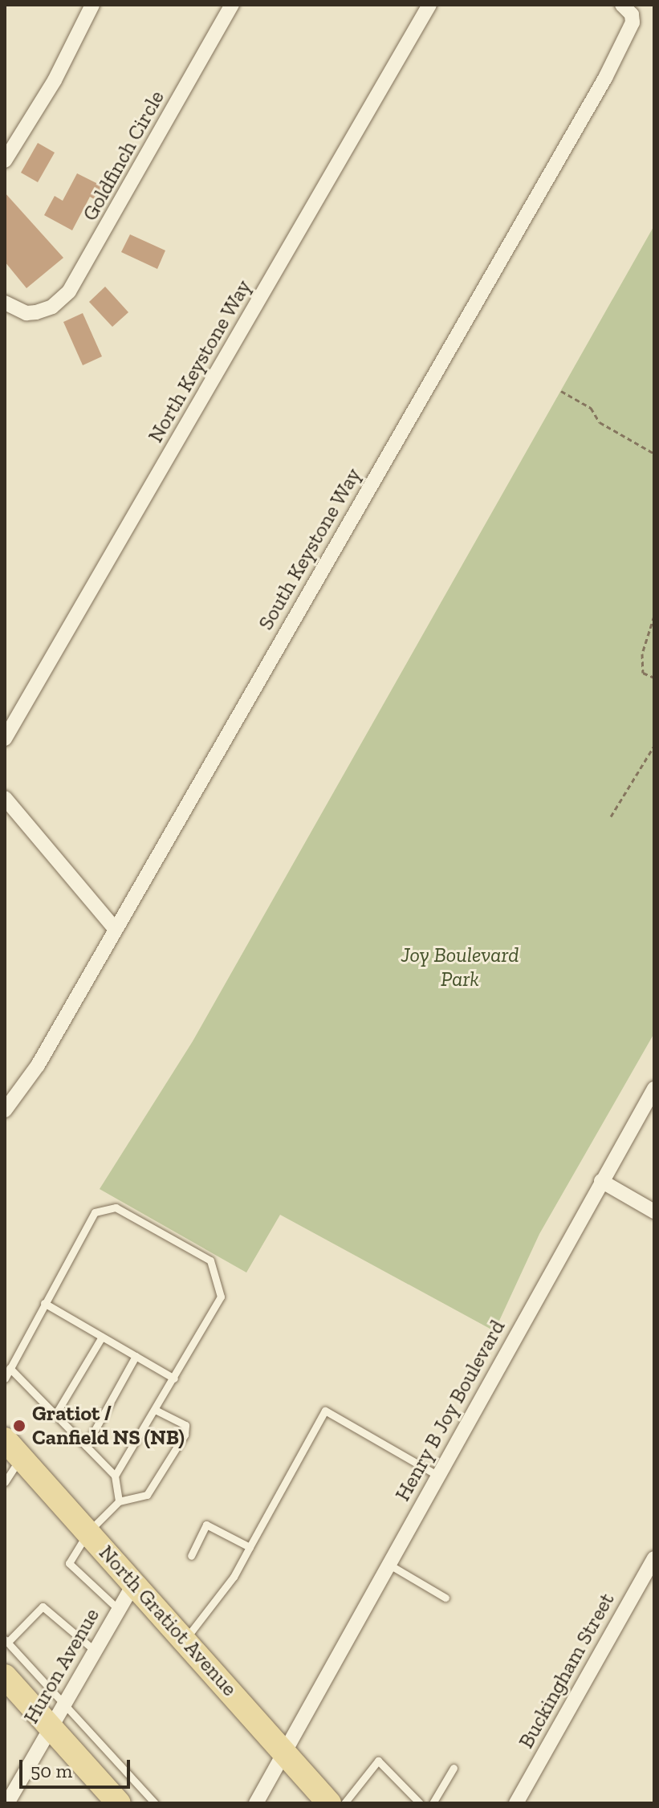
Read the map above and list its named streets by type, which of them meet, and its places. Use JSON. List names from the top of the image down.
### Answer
{
  "streets": {
    "main road": ["North Gratiot Avenue"],
    "street": [
      "Goldfinch Circle",
      "North Keystone Way",
      "South Keystone Way",
      "Henry B Joy Boulevard",
      "Huron Avenue",
      "Buckingham Street"
    ]
  },
  "crossings": [
    ["Henry B Joy Boulevard", "North Gratiot Avenue"],
    ["North Gratiot Avenue", "Huron Avenue"]
  ],
  "parks": ["Joy Boulevard Park"],
  "places": ["Gratiot / Canfield NS (NB)"],
  "scale_bar": "50 m"
}
